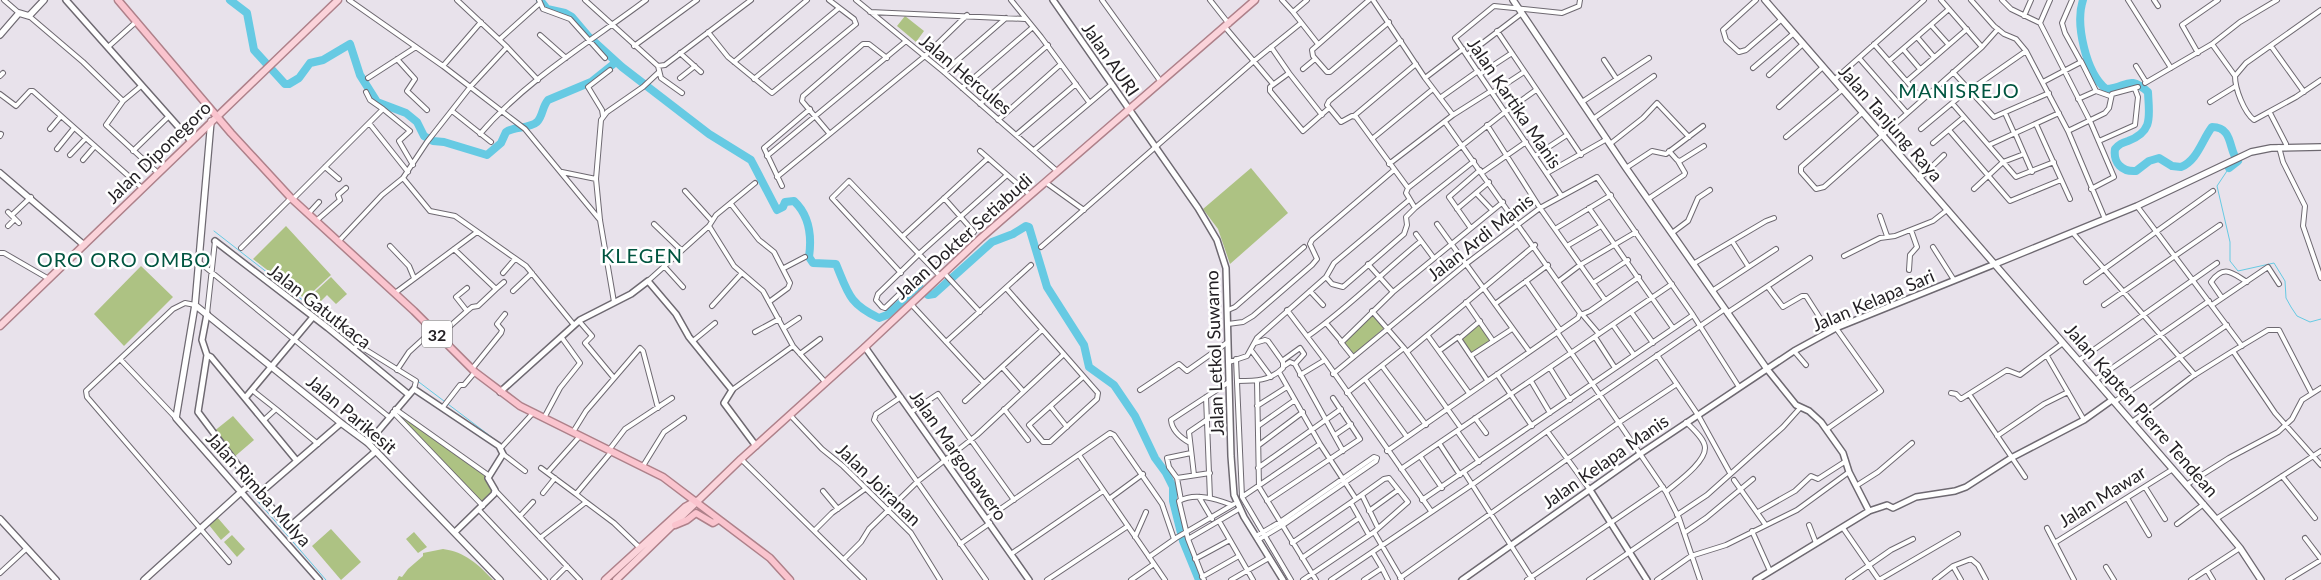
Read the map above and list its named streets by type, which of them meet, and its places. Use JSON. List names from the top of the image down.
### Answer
{
  "streets": {
    "highway": ["32"],
    "main road": [
      "Jalan Tanjung Raya",
      "Jalan Diponegoro",
      "Jalan Dokter Setiabudi",
      "Jalan Kapten Pierre Tendean",
      "Jalan Parikesit",
      "Jalan Rimba Mulya"
    ],
    "street": [
      "Jalan AURI",
      "Jalan Hercules",
      "Jalan Kartika Manis",
      "Jalan Ardi Manis",
      "Jalan Kelapa Sari",
      "Jalan Gatutkaca",
      "Jalan Letkol Suwarno",
      "Jalan Margobawero",
      "Jalan Kelapa Manis",
      "Jalan Joiranan",
      "Jalan Mawar"
    ]
  },
  "crossings": [
    ["Jalan AURI", "Jalan Dokter Setiabudi"],
    ["Jalan AURI", "Jalan Letkol Suwarno"],
    ["Jalan Hercules", "Jalan Dokter Setiabudi"],
    ["Jalan Kartika Manis", "Jalan Ardi Manis"],
    ["Jalan Tanjung Raya", "Jalan Kelapa Sari"],
    ["Jalan Tanjung Raya", "Jalan Kapten Pierre Tendean"],
    ["Jalan Diponegoro", "32"],
    ["Jalan Dokter Setiabudi", "32"],
    ["Jalan Dokter Setiabudi", "Jalan Letkol Suwarno"],
    ["Jalan Dokter Setiabudi", "Jalan Margobawero"],
    ["Jalan Dokter Setiabudi", "Jalan Joiranan"],
    ["Jalan Kelapa Sari", "Jalan Kapten Pierre Tendean"],
    ["Jalan Kelapa Sari", "Jalan Kelapa Manis"],
    ["Jalan Kapten Pierre Tendean", "Jalan Mawar"]
  ],
  "districts": ["MANISREJO", "KLEGEN", "ORO ORO OMBO"]
}
